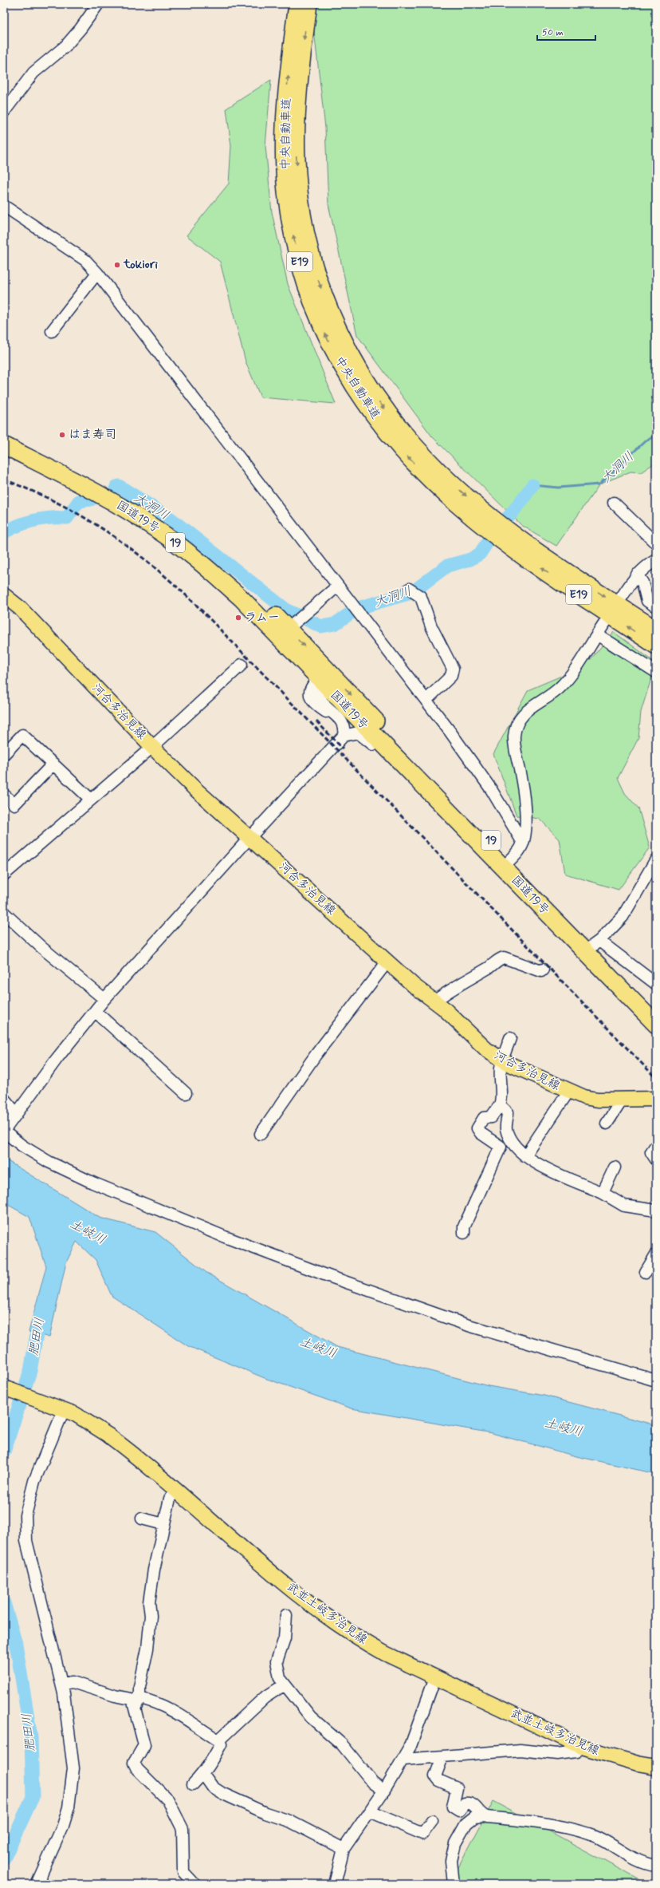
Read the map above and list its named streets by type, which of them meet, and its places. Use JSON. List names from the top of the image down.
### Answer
{
  "streets": {
    "highway": [
      "中央自動車道",
      "E19",
      "国道19号",
      "19"
    ],
    "main road": ["河合多治見線", "武並土岐多治見線"]
  },
  "water": ["大洞川", "土岐川", "肥田川"],
  "places": ["tokiori", "はま寿司", "ラムー"],
  "scale_bar": "50 m"
}
